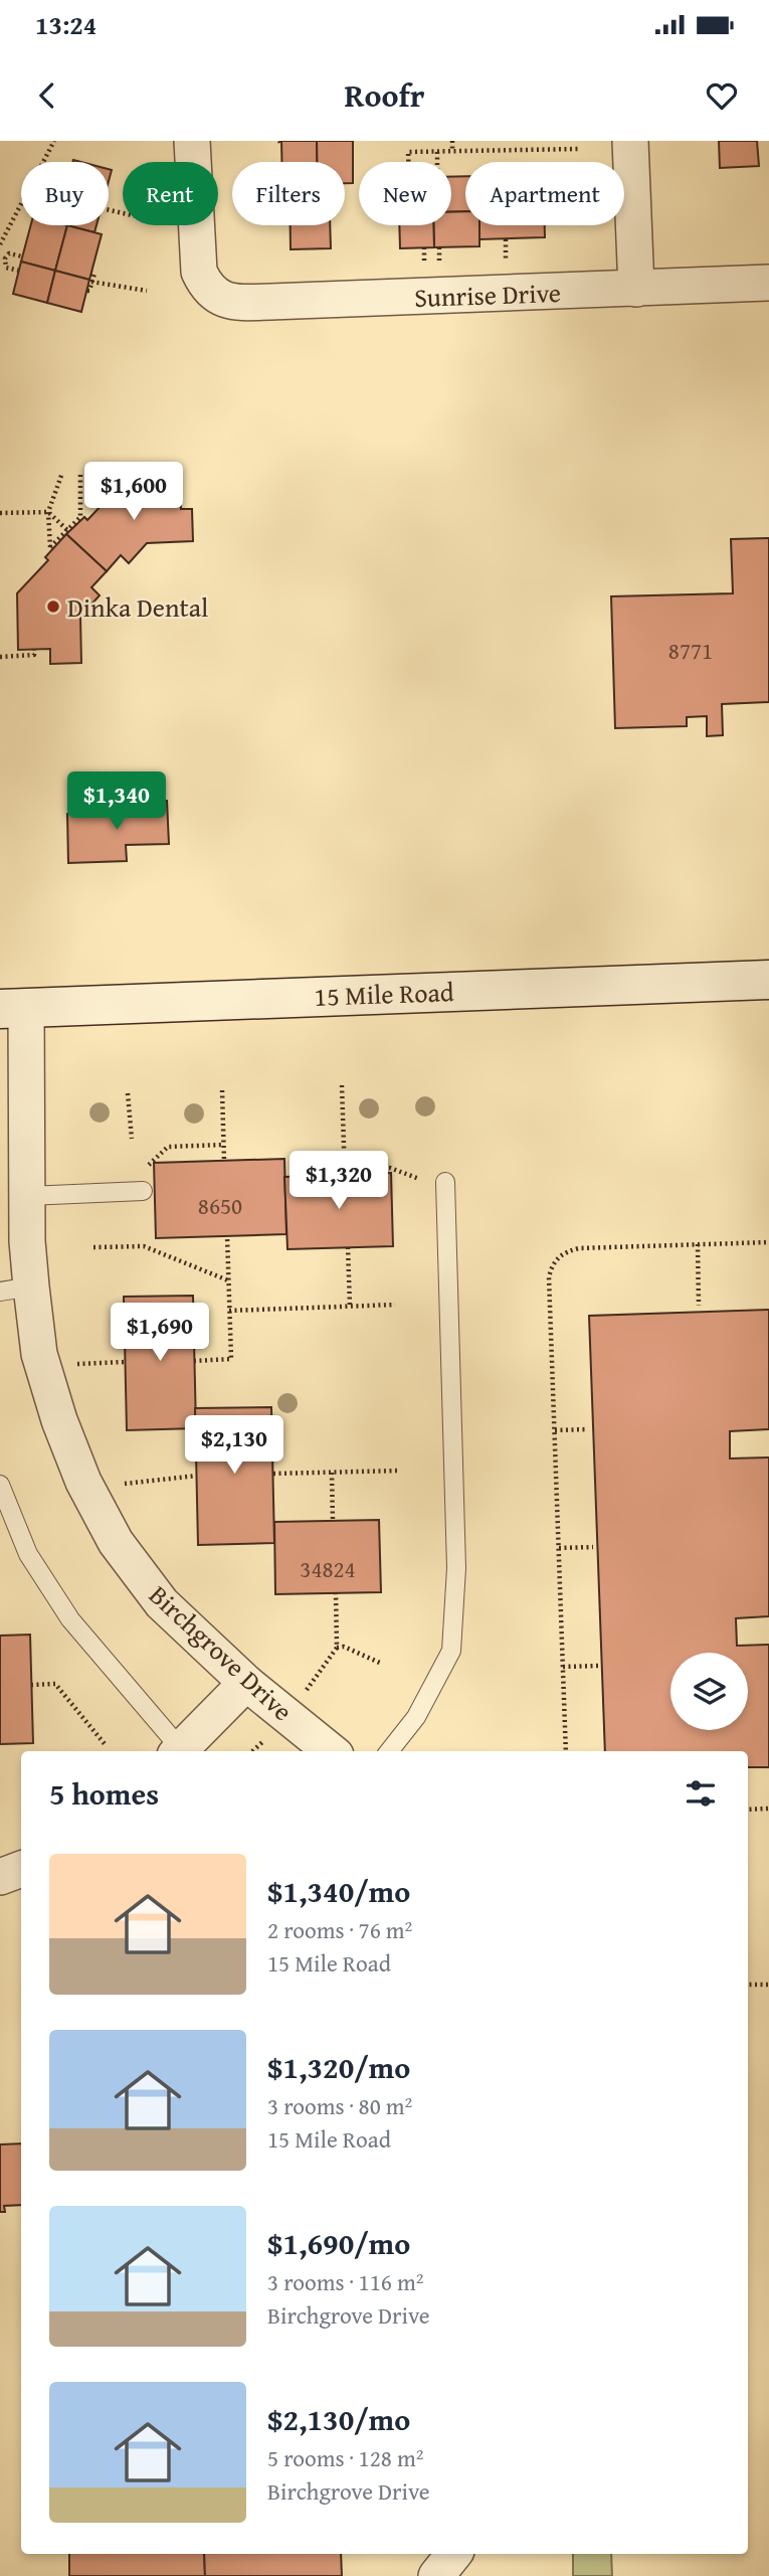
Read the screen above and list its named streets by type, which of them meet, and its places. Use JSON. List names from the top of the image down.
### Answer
{
  "streets": {
    "main road": ["15 Mile Road"],
    "street": ["Sunrise Drive", "Birchgrove Drive"]
  },
  "crossings": [
    ["15 Mile Road", "Birchgrove Drive"]
  ],
  "places": ["Dinka Dental"],
  "house_numbers": ["8771", "8650", "34824"],
  "page": {
    "status": "13:24",
    "header": "Roofr",
    "chip": [
      "Buy",
      "Rent",
      "Filters",
      "New",
      "Apartment"
    ],
    "price": [
      "$1,600",
      "$1,340",
      "$1,320",
      "$1,690",
      "$2,130"
    ],
    "heading": "5 homes",
    "list": [
      {
        "name": "$1,340/mo",
        "note": "2 rooms · 76 m² · 15 Mile Road"
      },
      {
        "name": "$1,320/mo",
        "note": "3 rooms · 80 m² · 15 Mile Road"
      },
      {
        "name": "$1,690/mo",
        "note": "3 rooms · 116 m² · Birchgrove Drive"
      },
      {
        "name": "$2,130/mo",
        "note": "5 rooms · 128 m² · Birchgrove Drive"
      }
    ]
  }
}
